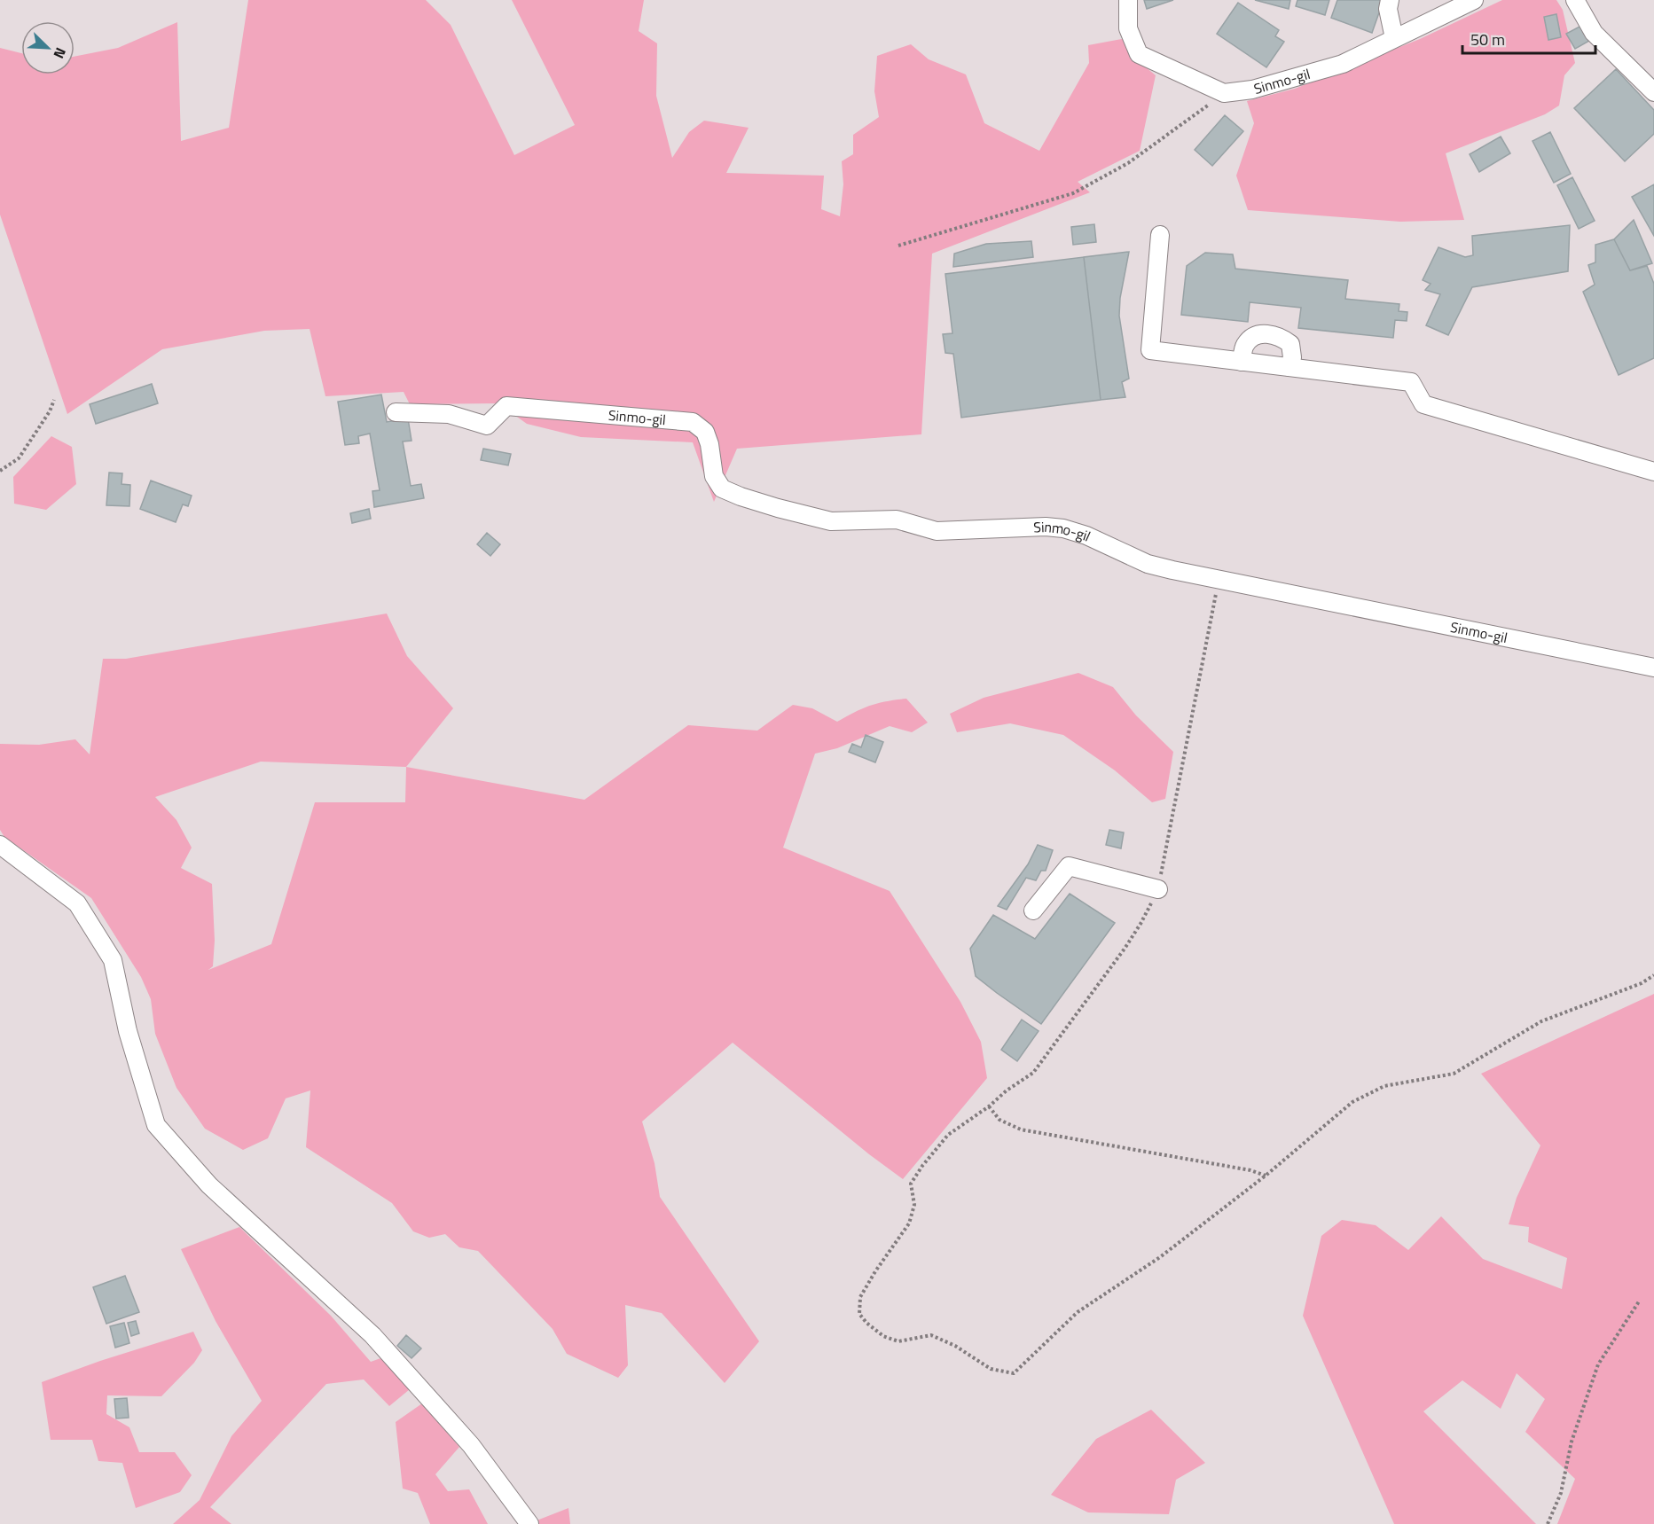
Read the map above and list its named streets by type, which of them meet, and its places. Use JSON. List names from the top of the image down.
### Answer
{
  "streets": {
    "street": ["Sinmo-gil"]
  },
  "scale_bar": "50 m",
  "north": "bottom right"
}
